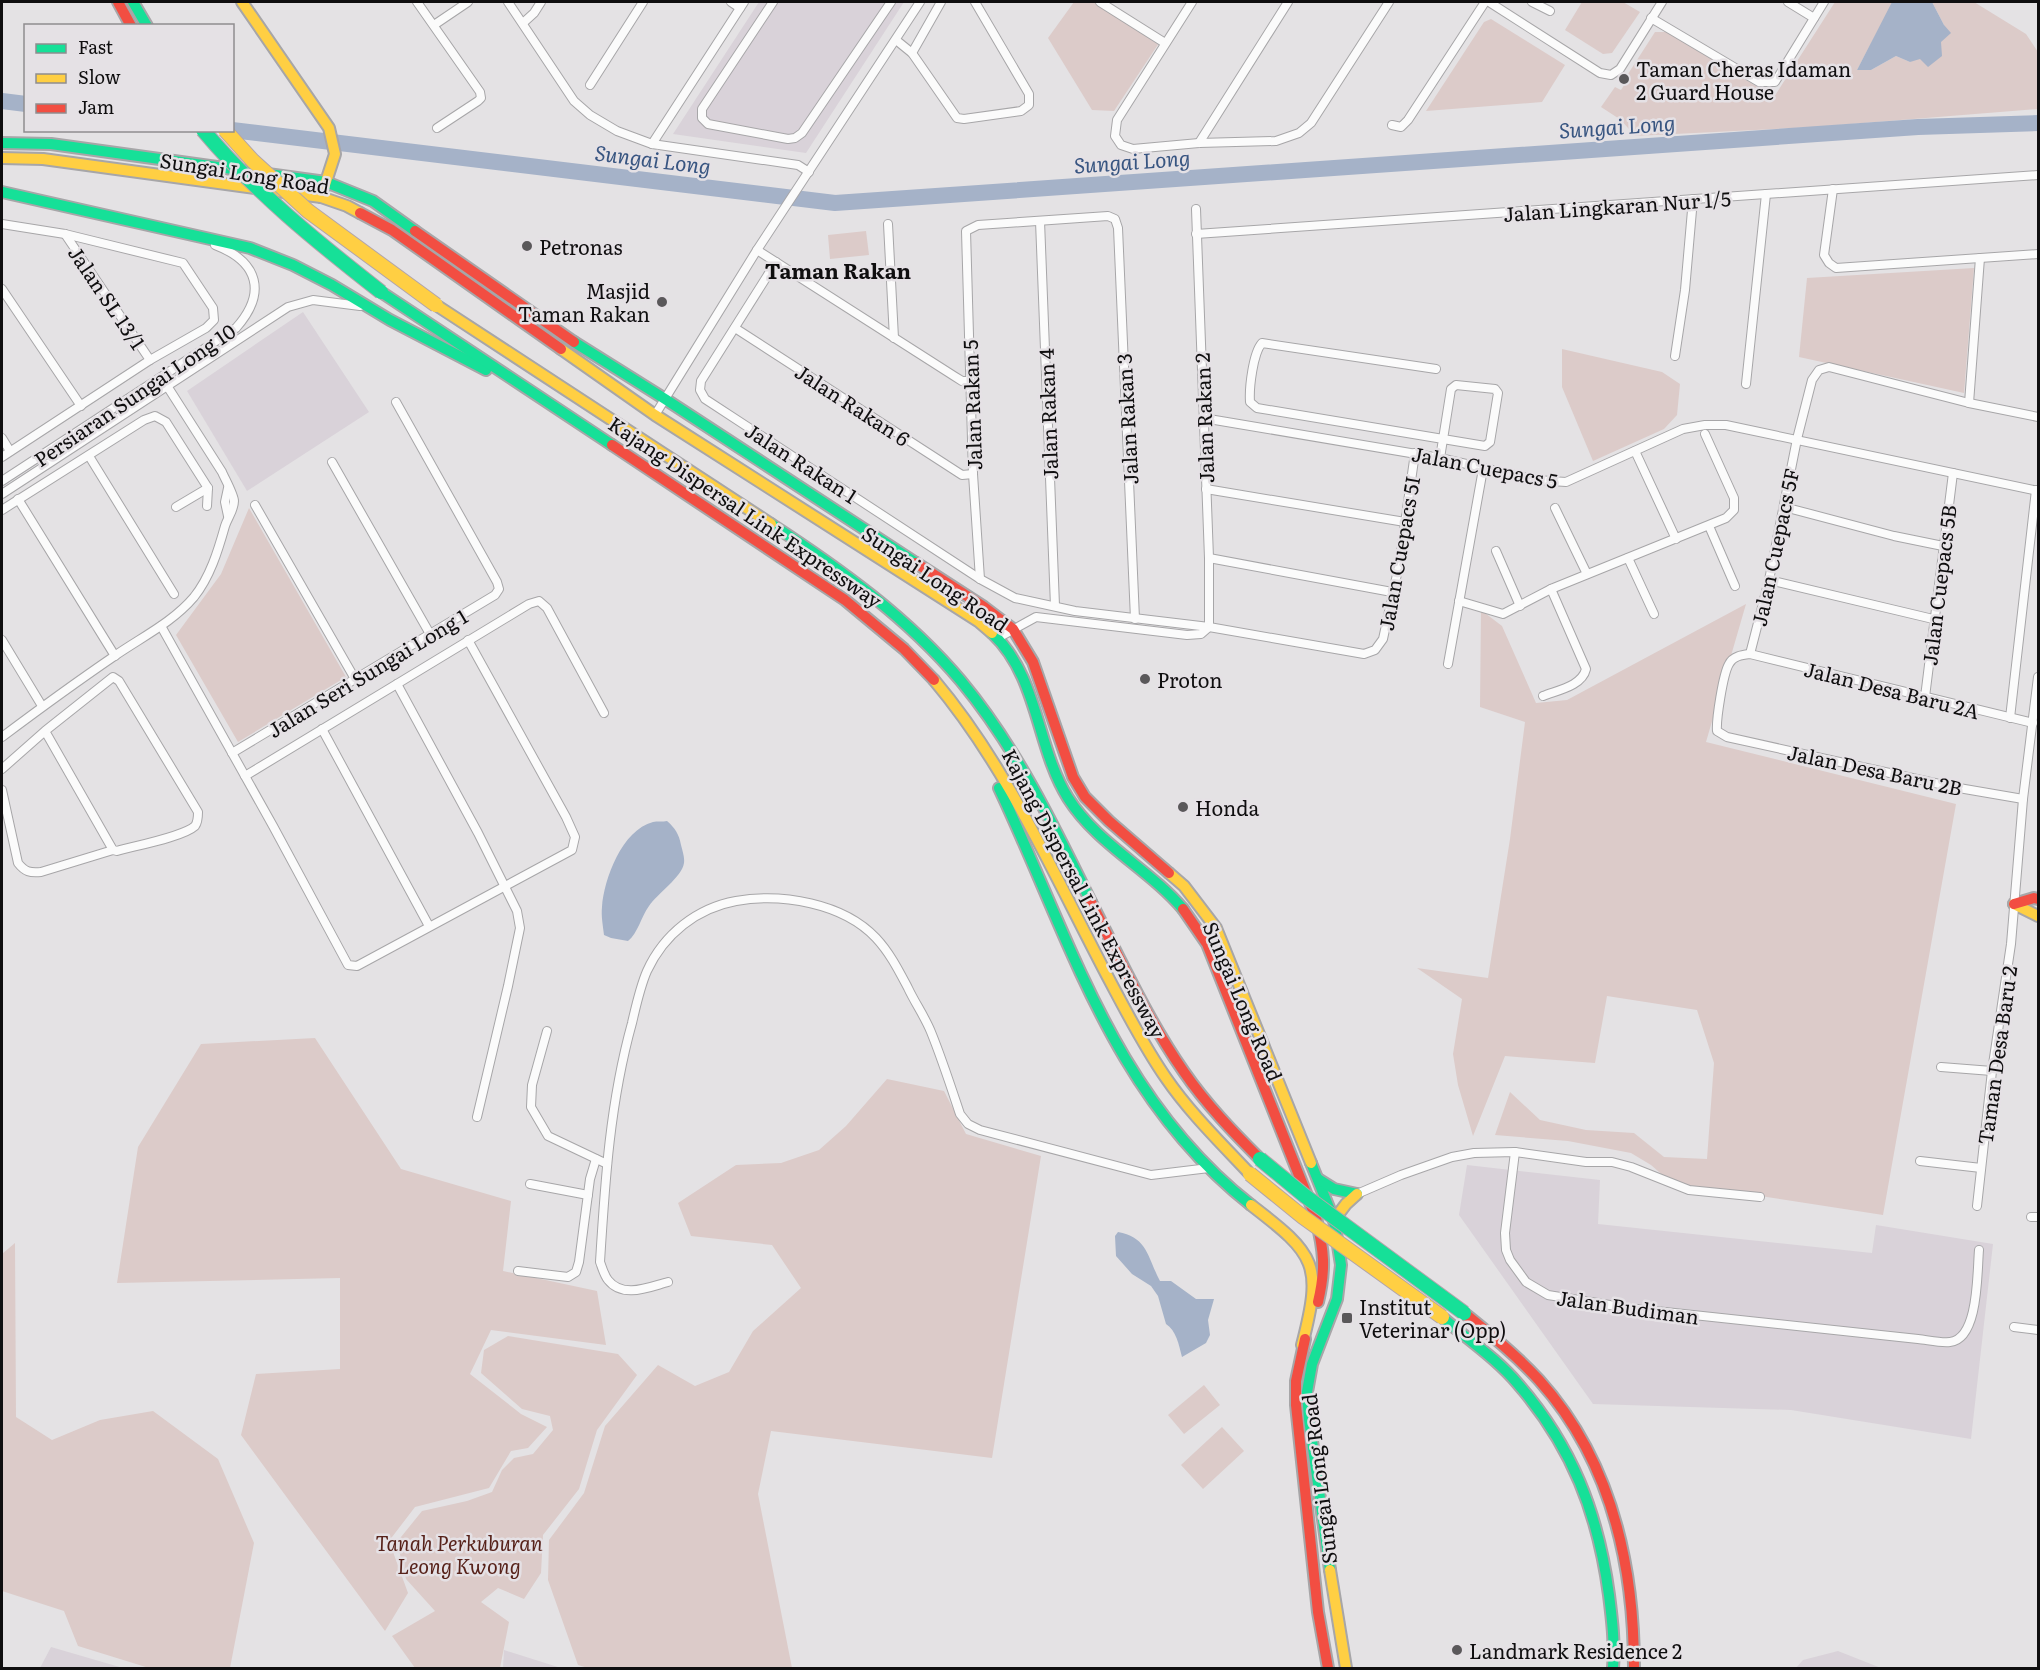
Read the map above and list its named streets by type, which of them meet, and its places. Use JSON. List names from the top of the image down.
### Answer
{
  "streets": {
    "main road": ["Sungai Long Road", "Kajang Dispersal Link Expressway"],
    "street": [
      "Jalan Lingkaran Nur 1/5",
      "Jalan SL 13/1",
      "Persiaran Sungai Long 10",
      "Jalan Rakan 6",
      "Jalan Rakan 5",
      "Jalan Rakan 4",
      "Jalan Rakan 2",
      "Jalan Rakan 3",
      "Jalan Rakan 1",
      "Jalan Cuepacs 5",
      "Jalan Cuepacs 5F",
      "Jalan Cuepacs 5I",
      "Jalan Cuepacs 5B",
      "Jalan Seri Sungai Long 1",
      "Jalan Desa Baru 2A",
      "Jalan Desa Baru 2B",
      "Taman Desa Baru 2",
      "Jalan Budiman"
    ]
  },
  "crossings": [
    ["Jalan Lingkaran Nur 1/5", "Jalan Rakan 2"],
    ["Jalan Rakan 6", "Jalan Rakan 5"],
    ["Jalan Rakan 6", "Jalan Rakan 1"],
    ["Jalan Rakan 5", "Jalan Rakan 4"],
    ["Jalan Rakan 5", "Jalan Rakan 3"],
    ["Jalan Rakan 5", "Jalan Rakan 1"],
    ["Jalan Rakan 4", "Jalan Rakan 3"],
    ["Jalan Rakan 4", "Jalan Rakan 1"],
    ["Jalan Rakan 2", "Jalan Rakan 1"],
    ["Jalan Rakan 2", "Jalan Cuepacs 5"],
    ["Jalan Rakan 3", "Jalan Rakan 1"],
    ["Jalan Rakan 1", "Jalan Cuepacs 5I"],
    ["Jalan Cuepacs 5", "Jalan Cuepacs 5F"],
    ["Jalan Cuepacs 5", "Jalan Cuepacs 5I"],
    ["Jalan Cuepacs 5", "Jalan Cuepacs 5B"],
    ["Jalan Cuepacs 5F", "Jalan Desa Baru 2A"],
    ["Jalan Cuepacs 5F", "Jalan Desa Baru 2B"],
    ["Jalan Cuepacs 5B", "Jalan Desa Baru 2A"],
    ["Jalan Desa Baru 2A", "Jalan Desa Baru 2B"],
    ["Jalan Desa Baru 2A", "Taman Desa Baru 2"],
    ["Jalan Desa Baru 2B", "Taman Desa Baru 2"]
  ],
  "districts": ["Taman Rakan"],
  "water": ["Sungai Long"],
  "parks": ["Tanah Perkuburan Leong Kwong"],
  "places": {
    "other": [
      "Taman Cheras Idaman 2 Guard House",
      "Petronas",
      "Masjid Taman Rakan",
      "Proton",
      "Honda",
      "Landmark Residence 2"
    ],
    "transit": ["Institut Veterinar (Opp)"]
  },
  "legend": ["Fast", "Slow", "Jam"]
}
